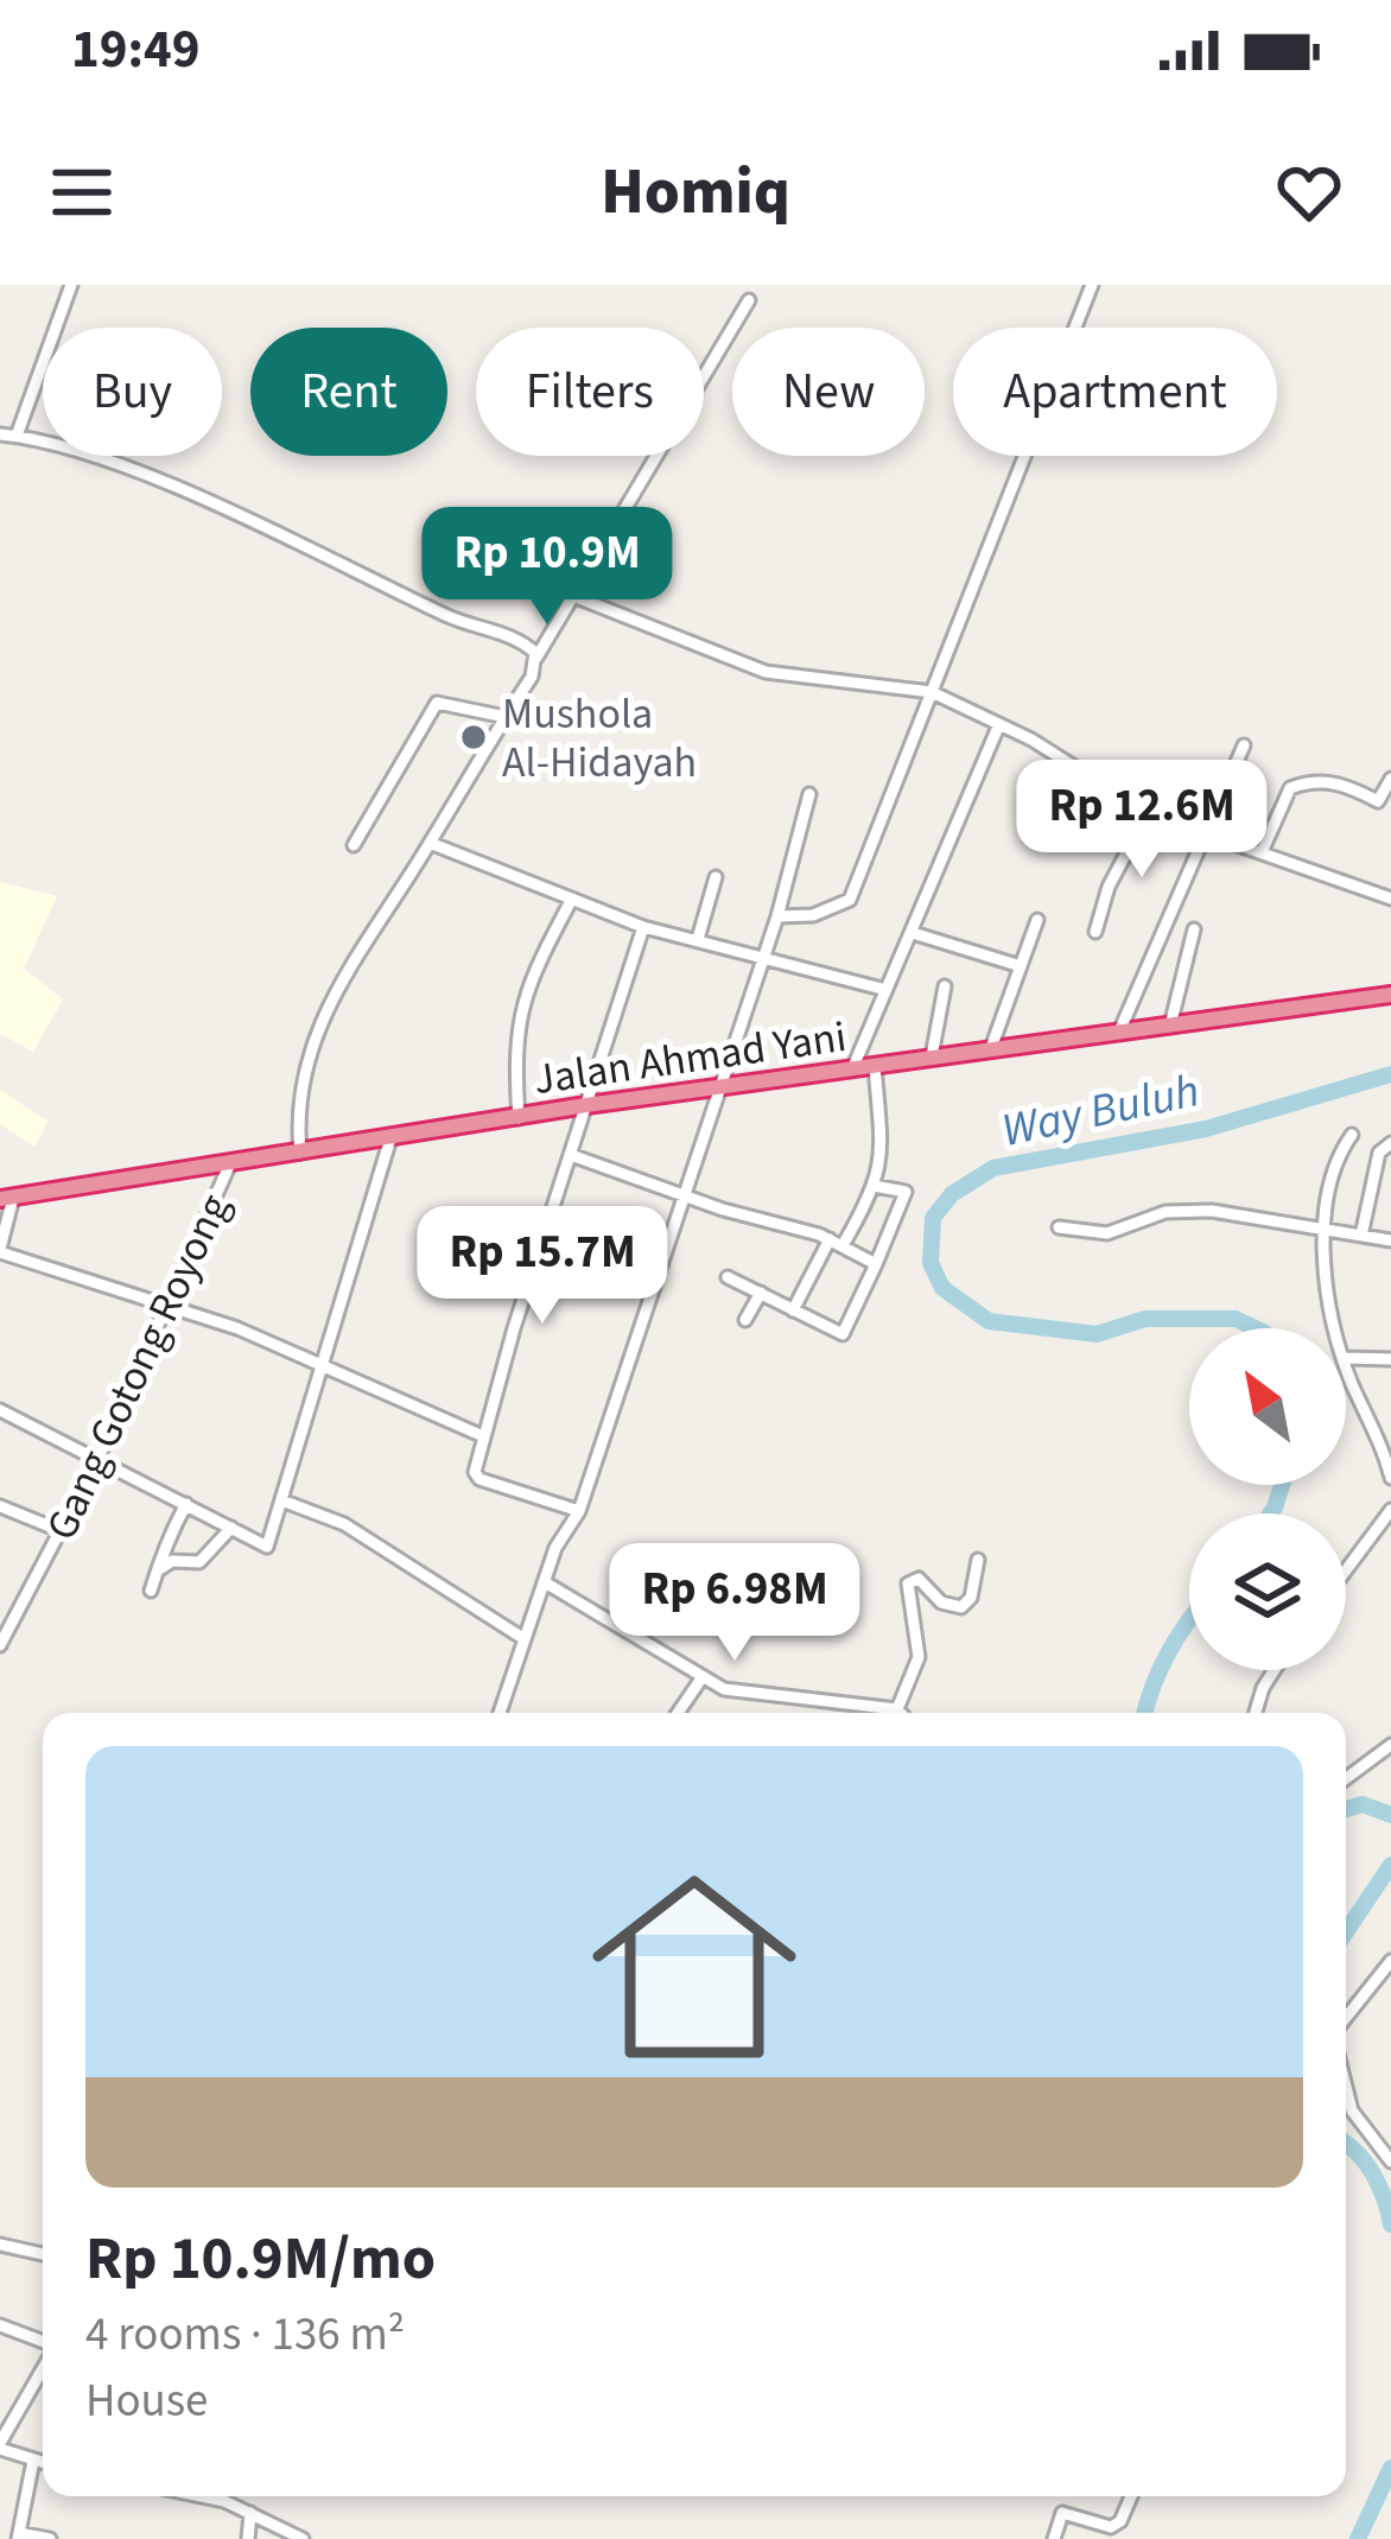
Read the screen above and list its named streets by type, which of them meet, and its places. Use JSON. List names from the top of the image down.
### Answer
{
  "streets": {
    "highway": ["Jalan Ahmad Yani"],
    "street": ["Gang Gotong Royong"]
  },
  "crossings": [
    ["Jalan Ahmad Yani", "Gang Gotong Royong"]
  ],
  "water": ["Way Buluh"],
  "places": ["Mushola Al-Hidayah"],
  "north": "top left",
  "page": {
    "status": "19:49",
    "header": "Homiq",
    "chip": [
      "Buy",
      "Rent",
      "Filters",
      "New",
      "Apartment"
    ],
    "price": [
      "Rp 10.9M",
      "Rp 12.6M",
      "Rp 15.7M",
      "Rp 6.98M"
    ],
    "list": [
      {
        "name": "Rp 10.9M/mo",
        "note": "4 rooms · 136 m² · House"
      }
    ]
  }
}
